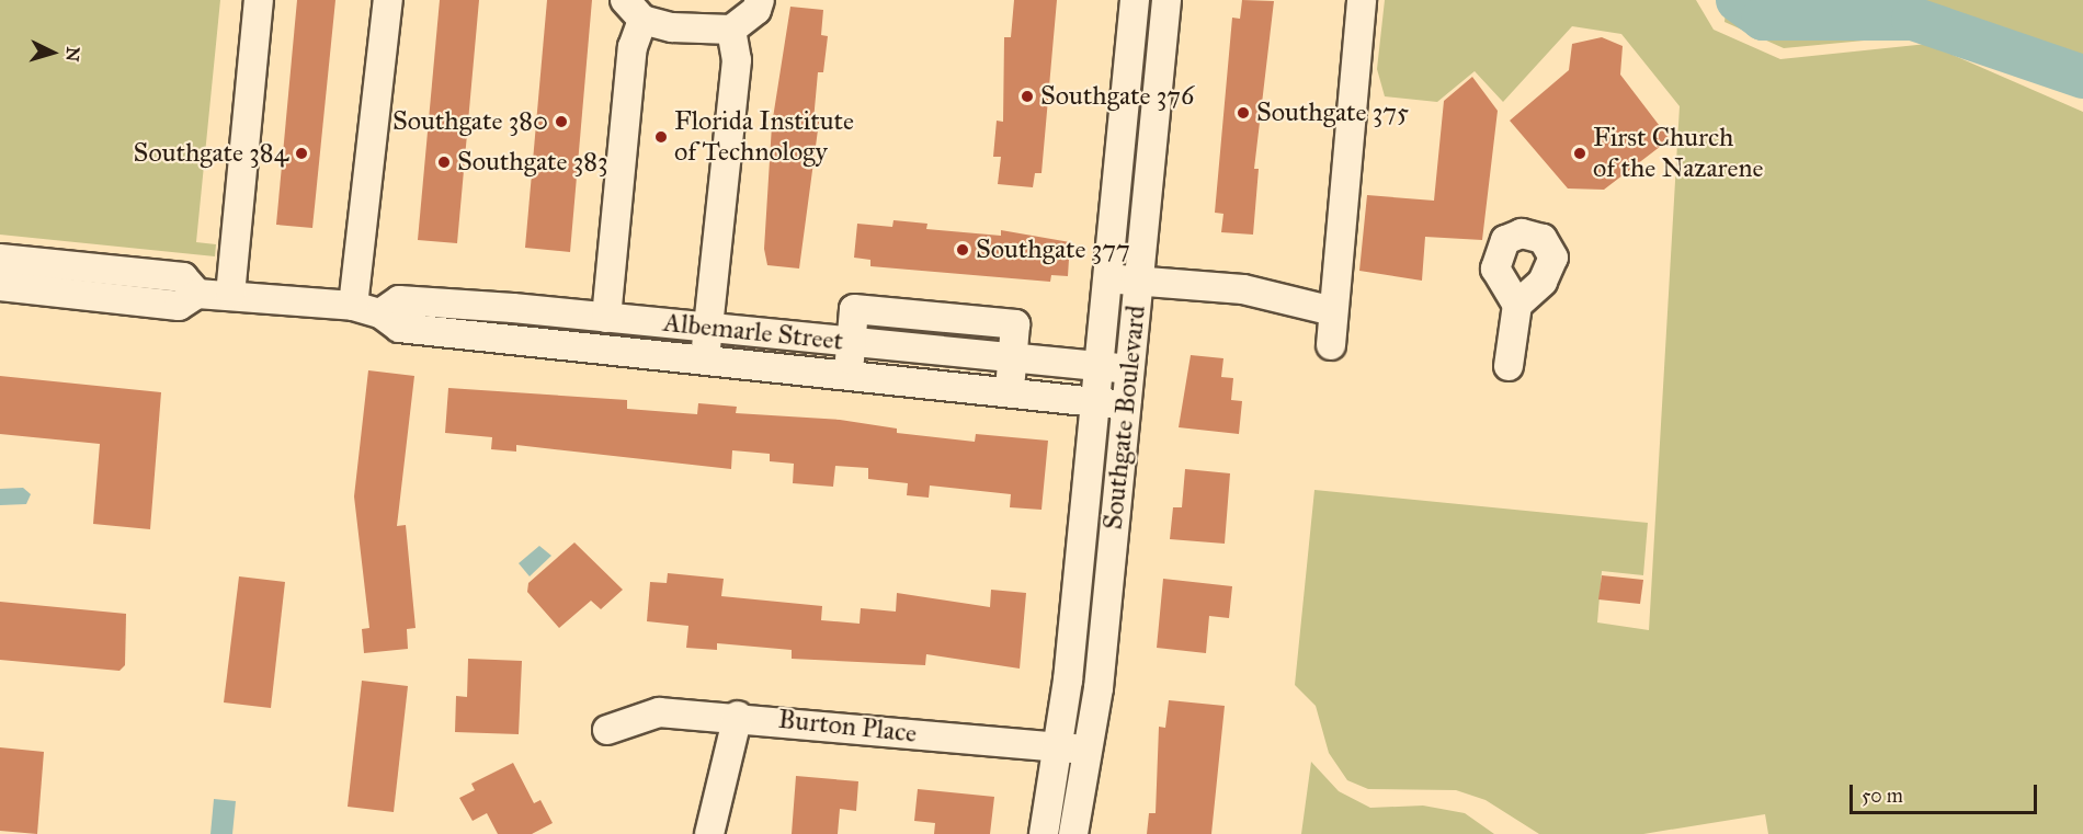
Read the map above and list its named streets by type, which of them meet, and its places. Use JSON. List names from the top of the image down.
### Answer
{
  "streets": {
    "street": ["Albemarle Street", "Southgate Boulevard", "Burton Place"]
  },
  "crossings": [
    ["Albemarle Street", "Southgate Boulevard"],
    ["Southgate Boulevard", "Burton Place"]
  ],
  "places": [
    "Southgate 376",
    "Southgate 375",
    "Southgate 380",
    "Florida Institute of Technology",
    "Southgate 384",
    "First Church of the Nazarene",
    "Southgate 383",
    "Southgate 377"
  ],
  "scale_bar": "50 m",
  "north": "right"
}
